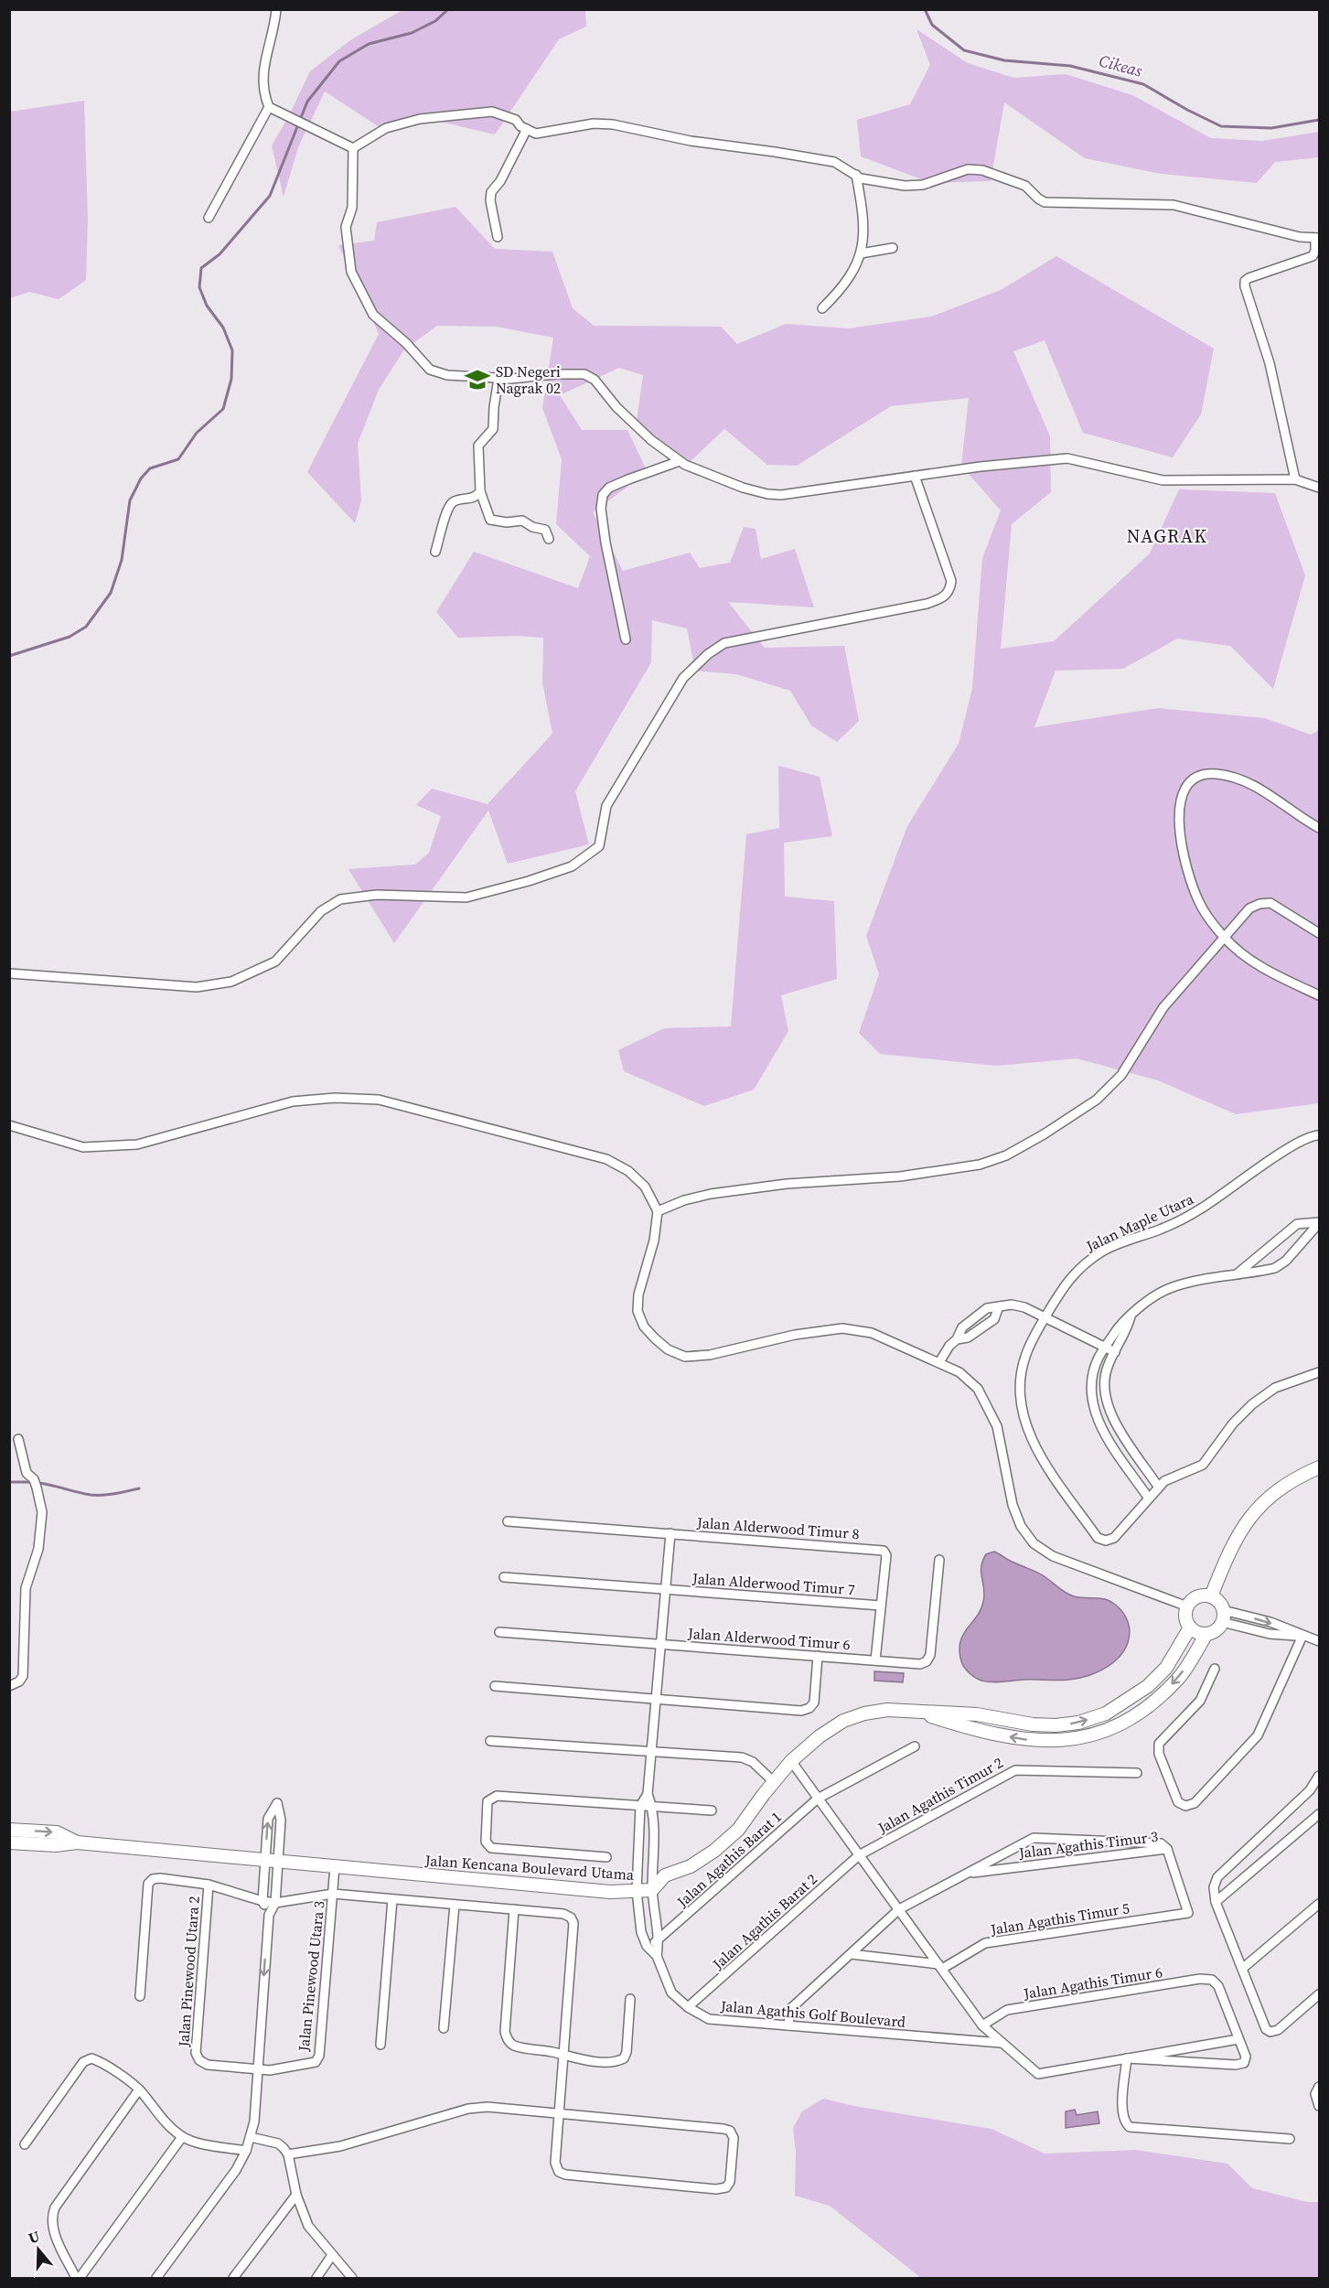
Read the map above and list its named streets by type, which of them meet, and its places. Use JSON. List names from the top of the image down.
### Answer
{
  "streets": {
    "street": [
      "Jalan Maple Utara",
      "Jalan Alderwood Timur 8",
      "Jalan Alderwood Timur 7",
      "Jalan Alderwood Timur 6",
      "Jalan Agathis Timur 2",
      "Jalan Agathis Timur 3",
      "Jalan Agathis Barat 1",
      "Jalan Kencana Boulevard Utama",
      "Jalan Agathis Timur 5",
      "Jalan Agathis Barat 2",
      "Jalan Pinewood Utara 2",
      "Jalan Pinewood Utara 3",
      "Jalan Agathis Timur 6",
      "Jalan Agathis Golf Boulevard"
    ]
  },
  "crossings": [
    ["Jalan Alderwood Timur 8", "Jalan Alderwood Timur 7"],
    ["Jalan Agathis Timur 2", "Jalan Agathis Barat 2"],
    ["Jalan Agathis Timur 3", "Jalan Agathis Timur 5"],
    ["Jalan Agathis Timur 3", "Jalan Agathis Golf Boulevard"],
    ["Jalan Kencana Boulevard Utama", "Jalan Pinewood Utara 3"],
    ["Jalan Agathis Barat 2", "Jalan Agathis Golf Boulevard"],
    ["Jalan Pinewood Utara 2", "Jalan Pinewood Utara 3"]
  ],
  "districts": ["NAGRAK"],
  "water": ["Cikeas"],
  "places": {
    "school or university": ["SD Negeri Nagrak 02"]
  },
  "north": "top"
}
